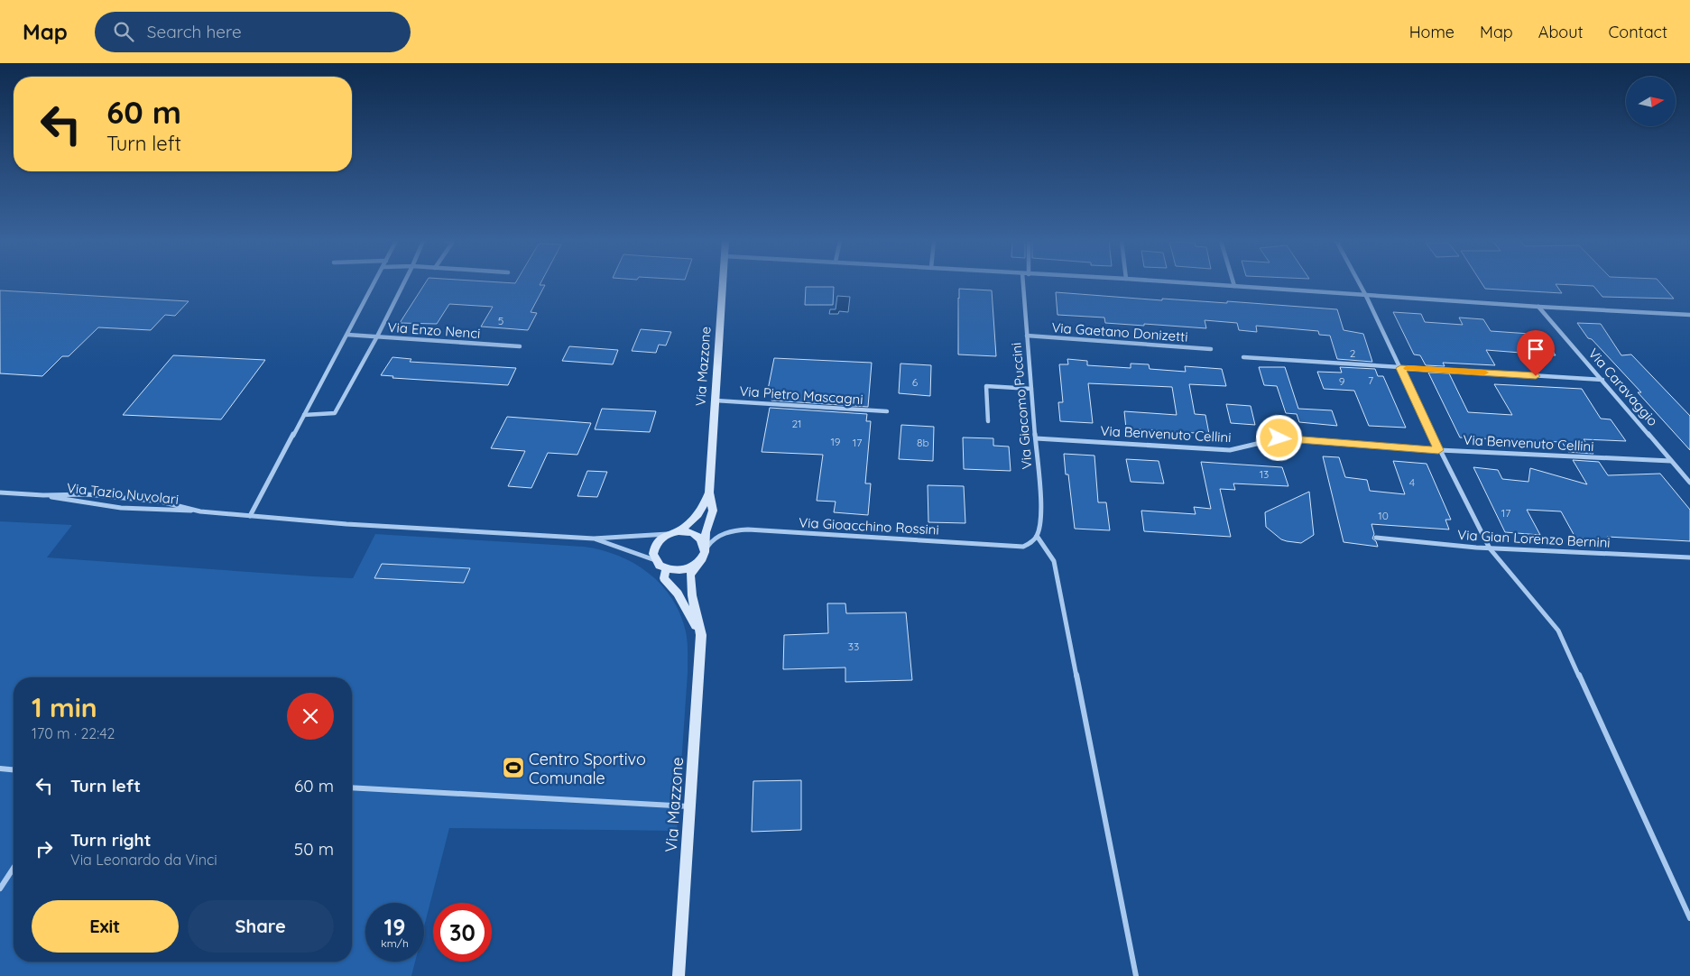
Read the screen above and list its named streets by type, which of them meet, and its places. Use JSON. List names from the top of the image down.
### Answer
{
  "streets": {
    "main road": ["Via Mazzone"],
    "street": [
      "Via Enzo Nenci",
      "Via Gaetano Donizetti",
      "Via Caravaggio",
      "Via Pietro Mascagni",
      "Via Giacomo Puccini",
      "Via Benvenuto Cellini",
      "Via Tazio Nuvolari",
      "Via Gioacchino Rossini",
      "Via Gian Lorenzo Bernini"
    ]
  },
  "crossings": [
    ["Via Gaetano Donizetti", "Via Giacomo Puccini"],
    ["Via Mazzone", "Via Pietro Mascagni"],
    ["Via Mazzone", "Via Gioacchino Rossini"],
    ["Via Caravaggio", "Via Benvenuto Cellini"],
    ["Via Giacomo Puccini", "Via Benvenuto Cellini"],
    ["Via Giacomo Puccini", "Via Gioacchino Rossini"]
  ],
  "places": {
    "sports": ["Centro Sportivo Comunale"]
  },
  "house_numbers": [
    "5",
    "2",
    "7",
    "9",
    "6",
    "21",
    "19",
    "17",
    "8b",
    "13",
    "4",
    "17",
    "10",
    "33"
  ],
  "north": "right",
  "page": {
    "header": "Map",
    "search": "Search here",
    "nav": [
      "Home",
      "Map",
      "About",
      "Contact"
    ],
    "turn": ["60 m", "Turn left"],
    "heading": ["1 min", "170 m · 22:42"],
    "list": [
      {
        "name": "Turn left",
        "value": "60 m"
      },
      {
        "name": "Turn right",
        "note": "Via Leonardo da Vinci",
        "value": "50 m"
      }
    ],
    "buttons": ["Exit", "Share"],
    "speed": "19 km/h",
    "limit": "30"
  }
}
